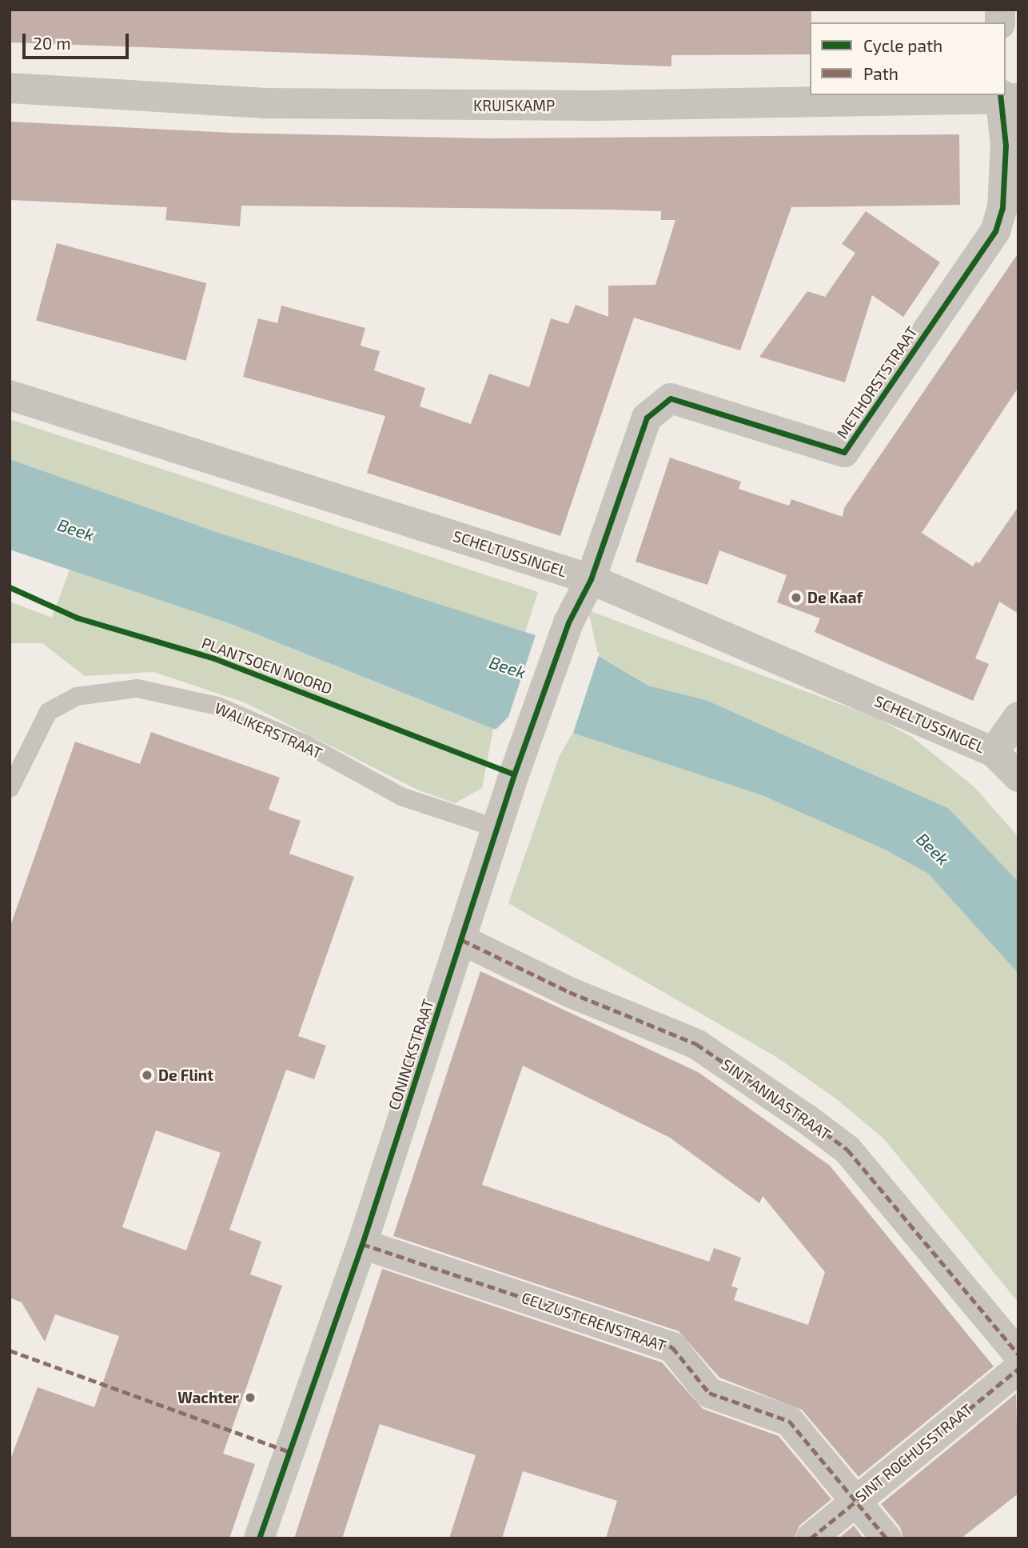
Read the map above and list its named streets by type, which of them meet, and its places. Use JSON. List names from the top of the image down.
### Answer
{
  "streets": {
    "street": [
      "KRUISKAMP",
      "METHORSTSTRAAT",
      "SCHELTUSSINGEL",
      "CONINCKSTRAAT",
      "SINT ANNASTRAAT",
      "CELZUSTERENSTRAAT",
      "SINT ROCHUSSTRAAT"
    ],
    "lane": ["WALIKERSTRAAT"],
    "cycle path": ["PLANTSOEN NOORD"]
  },
  "crossings": [
    ["KRUISKAMP", "METHORSTSTRAAT"],
    ["METHORSTSTRAAT", "SCHELTUSSINGEL"],
    ["METHORSTSTRAAT", "CONINCKSTRAAT"],
    ["SCHELTUSSINGEL", "CONINCKSTRAAT"],
    ["WALIKERSTRAAT", "CONINCKSTRAAT"],
    ["CONINCKSTRAAT", "SINT ANNASTRAAT"],
    ["CONINCKSTRAAT", "CELZUSTERENSTRAAT"],
    ["CELZUSTERENSTRAAT", "SINT ROCHUSSTRAAT"]
  ],
  "water": ["Beek"],
  "places": ["De Kaaf", "De Flint", "Wachter"],
  "legend": ["Cycle path", "Path"],
  "scale_bar": "20 m"
}
